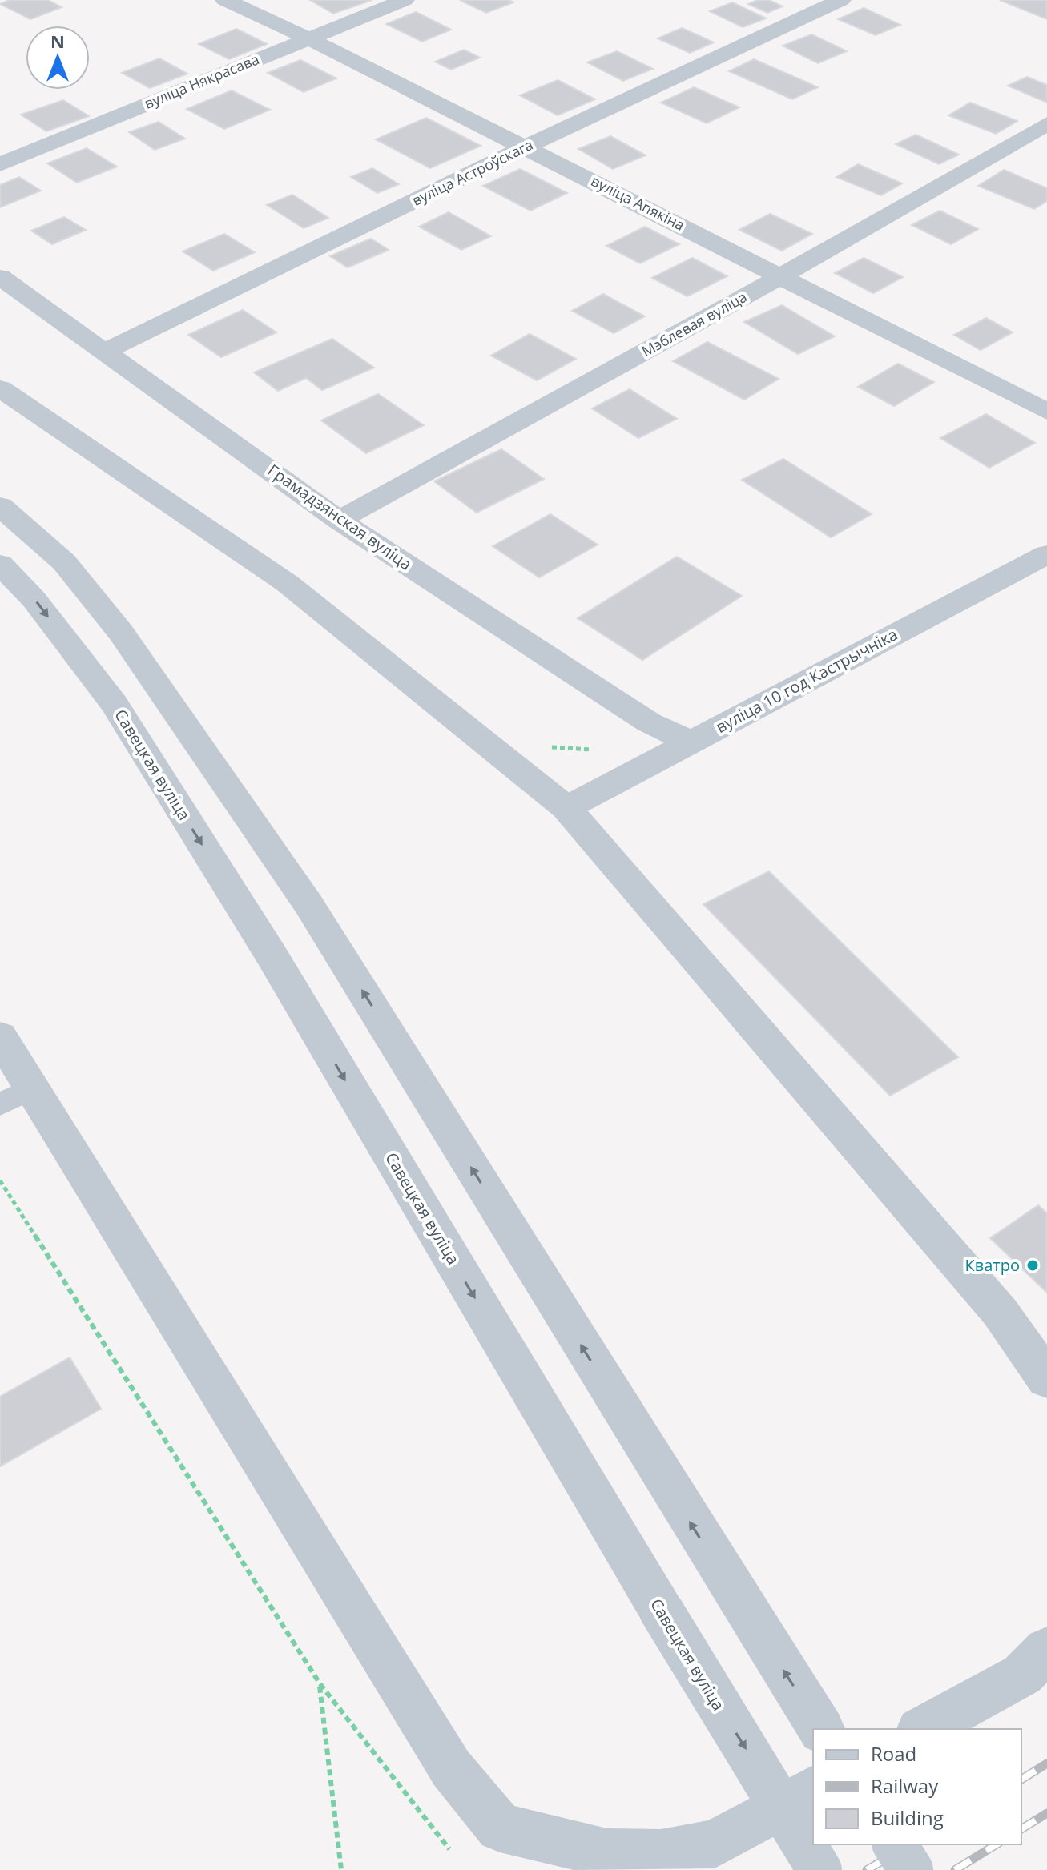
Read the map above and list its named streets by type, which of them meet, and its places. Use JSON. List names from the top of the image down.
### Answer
{
  "streets": {
    "street": [
      "вуліца Някрасава",
      "вуліца Астроўскага",
      "вуліца Апякіна",
      "Мэблевая вуліца",
      "Грамадзянская вуліца",
      "вуліца 10 год Кастрычніка",
      "Савецкая вуліца"
    ]
  },
  "crossings": [
    ["вуліца Някрасава", "вуліца Апякіна"],
    ["вуліца Астроўскага", "вуліца Апякіна"],
    ["вуліца Астроўскага", "Грамадзянская вуліца"],
    ["вуліца Апякіна", "Мэблевая вуліца"],
    ["Мэблевая вуліца", "Грамадзянская вуліца"],
    ["Грамадзянская вуліца", "вуліца 10 год Кастрычніка"]
  ],
  "places": ["Кватро"],
  "legend": ["Road", "Railway", "Building"],
  "north": "top"
}
